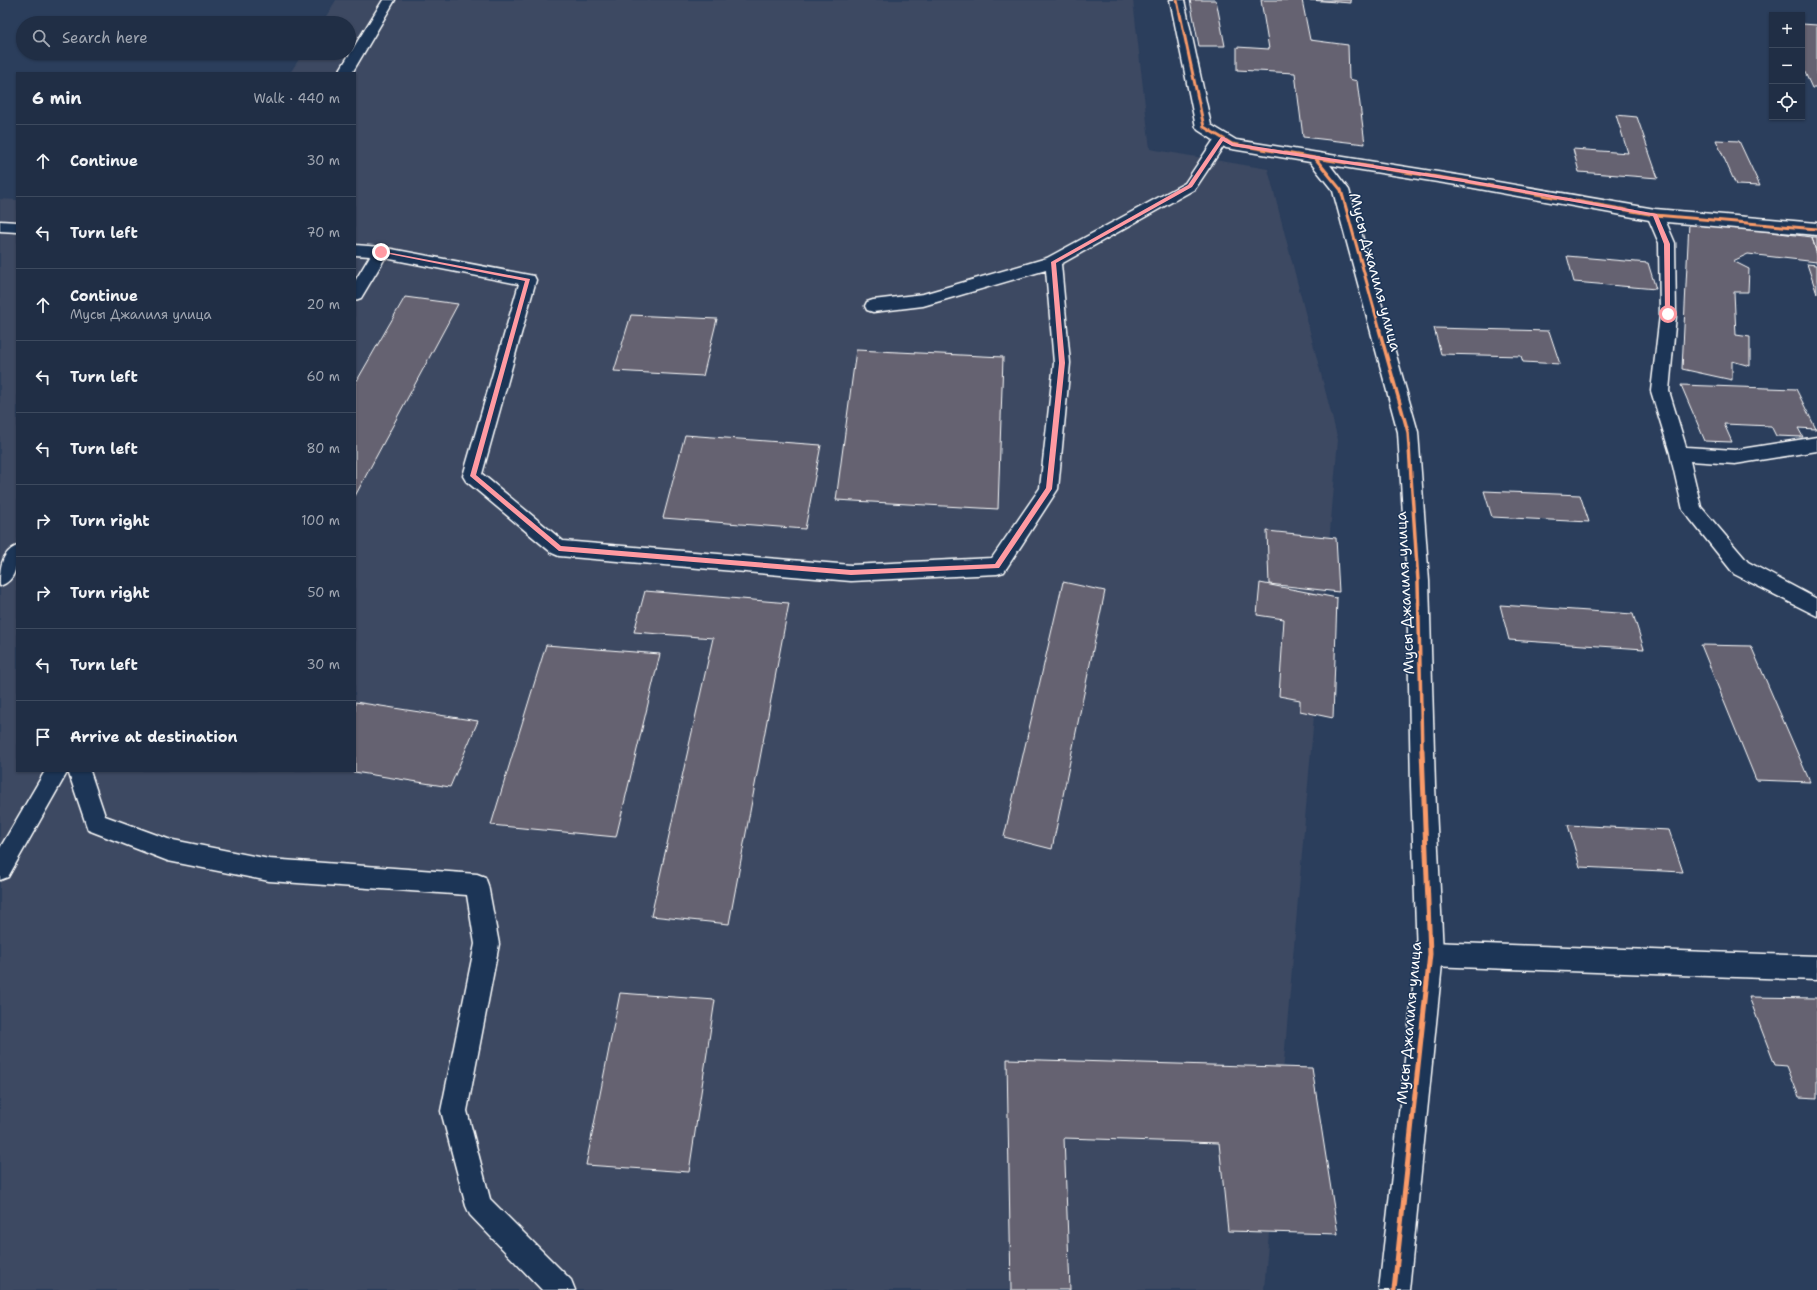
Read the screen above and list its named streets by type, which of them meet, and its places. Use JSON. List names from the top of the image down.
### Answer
{
  "streets": {
    "street": ["Мусы Джалиля улица"]
  },
  "page": {
    "map_buttons": ["+", "−"],
    "search": "Search here",
    "heading": ["6 min", "Walk · 440 m"],
    "list": [
      ["Continue", "30 m"],
      ["Turn left", "70 m"],
      ["Continue", "Мусы Джалиля улица", "20 m"],
      ["Turn left", "60 m"],
      ["Turn left", "80 m"],
      ["Turn right", "100 m"],
      ["Turn right", "50 m"],
      ["Turn left", "30 m"],
      "Arrive at destination"
    ]
  }
}
